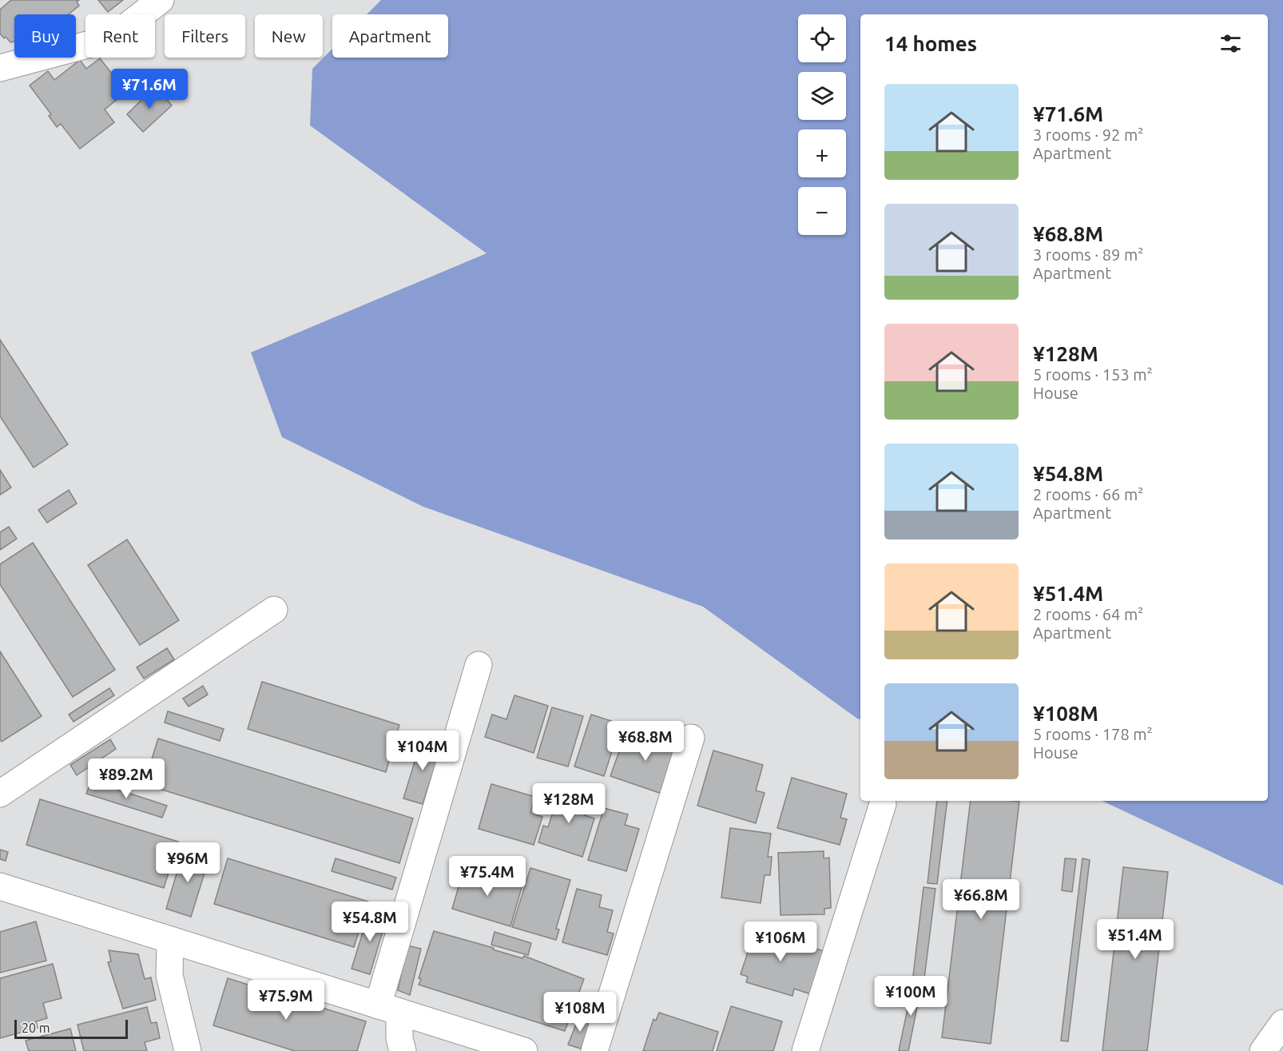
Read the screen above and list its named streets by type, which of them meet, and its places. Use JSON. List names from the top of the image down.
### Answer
{
  "scale_bar": "20 m",
  "page": {
    "map_buttons": ["+", "−"],
    "chip": [
      "Buy",
      "Rent",
      "Filters",
      "New",
      "Apartment"
    ],
    "heading": "14 homes",
    "price": [
      "¥71.6M",
      "¥68.8M",
      "¥104M",
      "¥89.2M",
      "¥128M",
      "¥96M",
      "¥75.4M",
      "¥66.8M",
      "¥54.8M",
      "¥51.4M",
      "¥106M",
      "¥100M",
      "¥75.9M",
      "¥108M"
    ],
    "list": [
      {
        "name": "¥71.6M",
        "note": "3 rooms · 92 m² · Apartment"
      },
      {
        "name": "¥68.8M",
        "note": "3 rooms · 89 m² · Apartment"
      },
      {
        "name": "¥128M",
        "note": "5 rooms · 153 m² · House"
      },
      {
        "name": "¥54.8M",
        "note": "2 rooms · 66 m² · Apartment"
      },
      {
        "name": "¥51.4M",
        "note": "2 rooms · 64 m² · Apartment"
      },
      {
        "name": "¥108M",
        "note": "5 rooms · 178 m² · House"
      }
    ],
    "scale": "20 m"
  }
}
